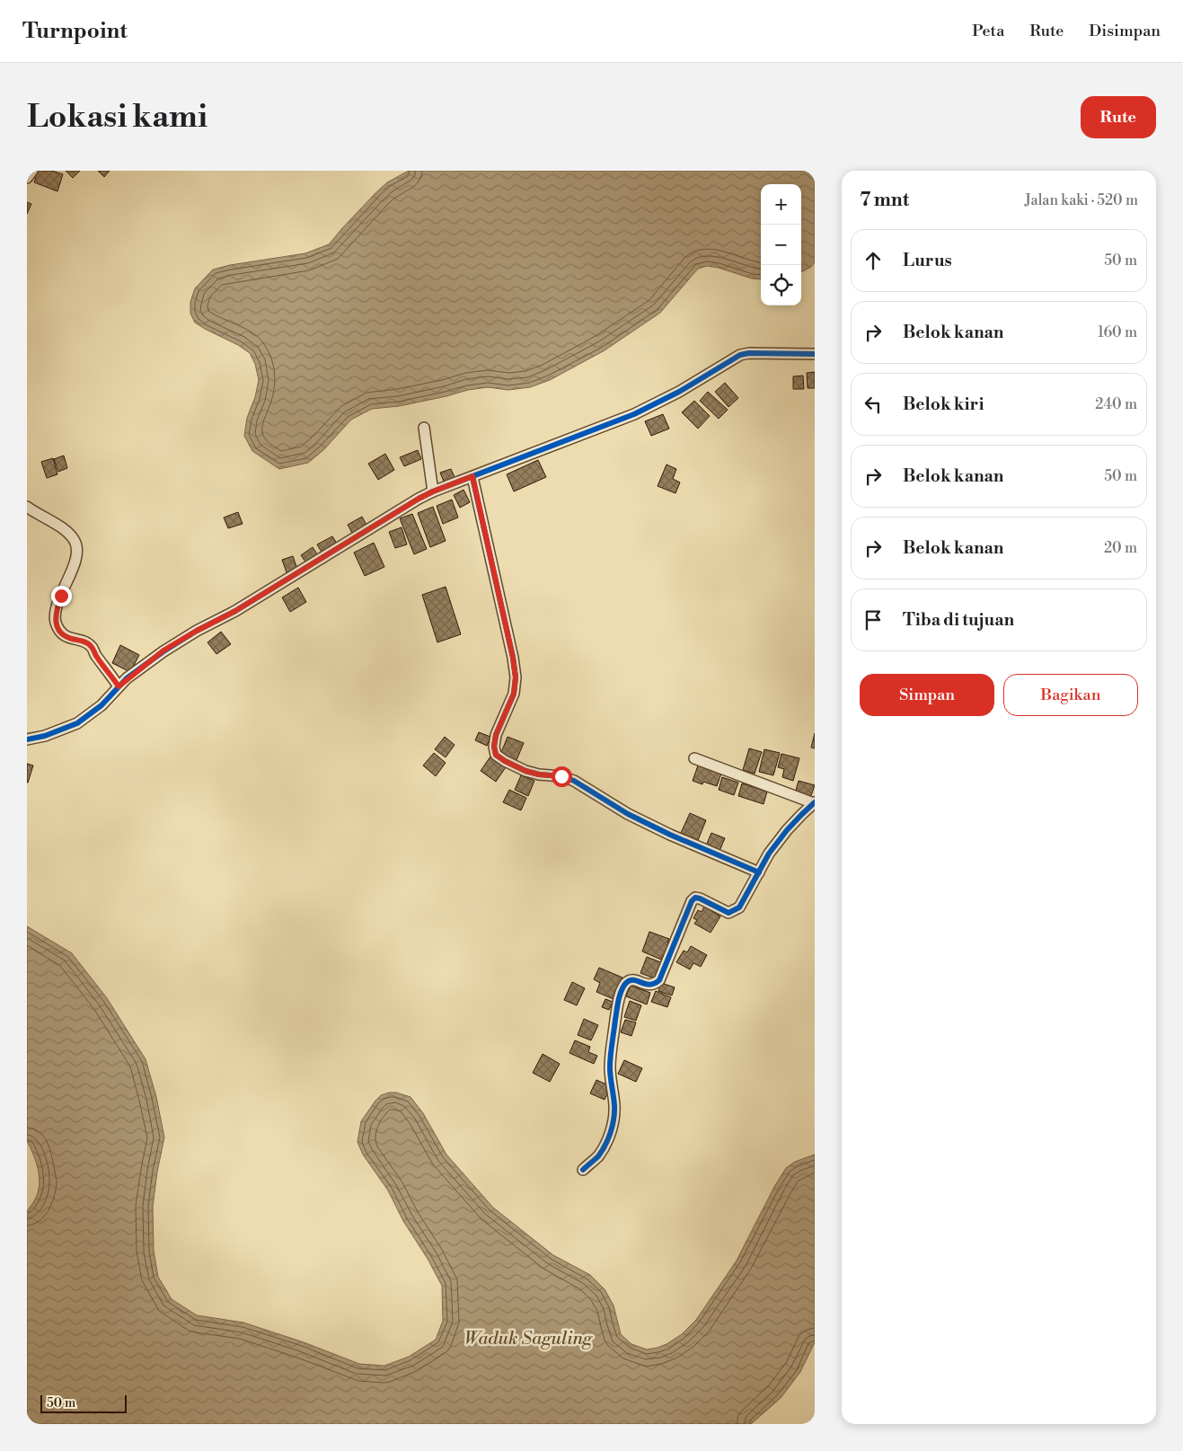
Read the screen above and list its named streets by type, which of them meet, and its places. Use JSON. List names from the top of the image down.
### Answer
{
  "water": ["Waduk Saguling"],
  "scale_bar": "50 m",
  "page": {
    "header": "Turnpoint",
    "nav": ["Peta", "Rute", "Disimpan"],
    "buttons": [
      "Rute",
      ["Simpan", "Bagikan"]
    ],
    "title": "Lokasi kami",
    "heading": ["7 mnt", "Jalan kaki · 520 m"],
    "map_buttons": ["+", "−"],
    "list": [
      ["Lurus", "50 m"],
      ["Belok kanan", "160 m"],
      ["Belok kiri", "240 m"],
      ["Belok kanan", "50 m"],
      ["Belok kanan", "20 m"],
      "Tiba di tujuan"
    ],
    "scale": "50 m"
  }
}
